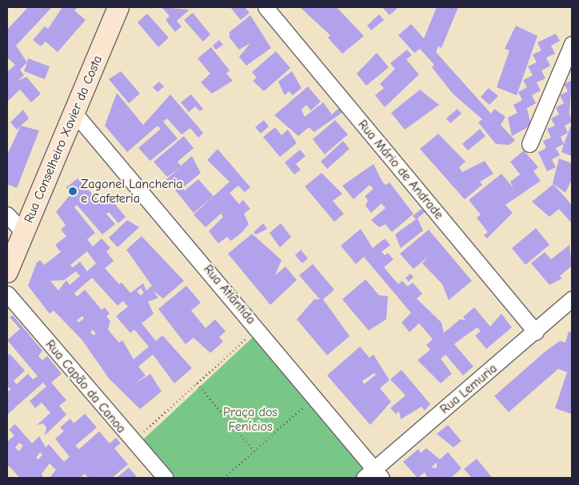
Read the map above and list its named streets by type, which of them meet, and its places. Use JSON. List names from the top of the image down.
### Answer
{
  "streets": {
    "street": [
      "Rua Conselheiro Xavier da Costa",
      "Rua Mário de Andrade",
      "Rua Atlântida",
      "Rua Capão da Canoa",
      "Rua Lemuria"
    ]
  },
  "crossings": [
    ["Rua Conselheiro Xavier da Costa", "Rua Atlântida"],
    ["Rua Mário de Andrade", "Rua Lemuria"],
    ["Rua Atlântida", "Rua Lemuria"]
  ],
  "parks": ["Praça dos Fenícios"],
  "places": ["Zagonel Lancheria e Cafeteria"]
}
